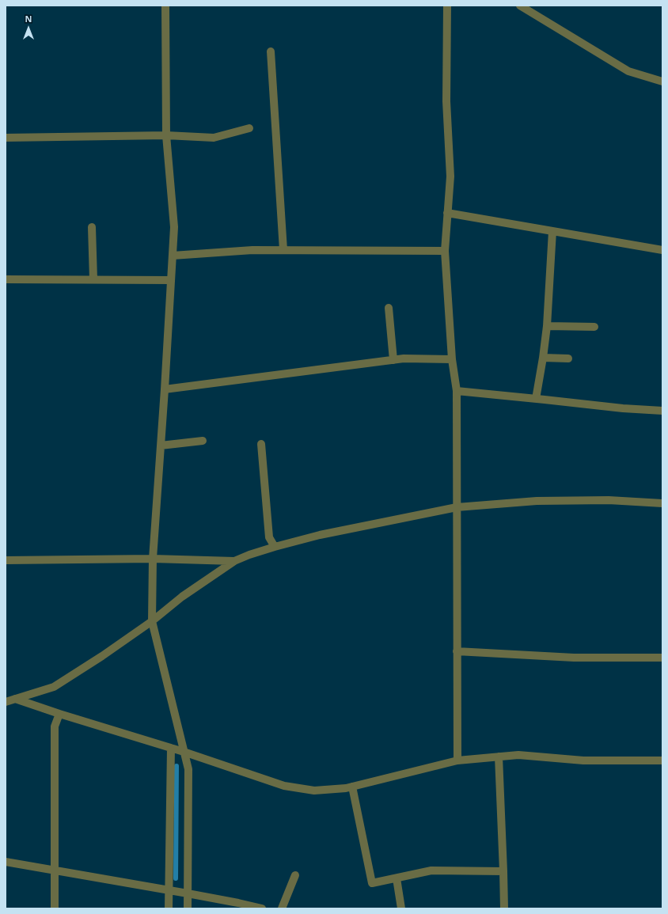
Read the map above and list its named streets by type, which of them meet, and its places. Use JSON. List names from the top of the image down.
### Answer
{
  "north": "top"
}
